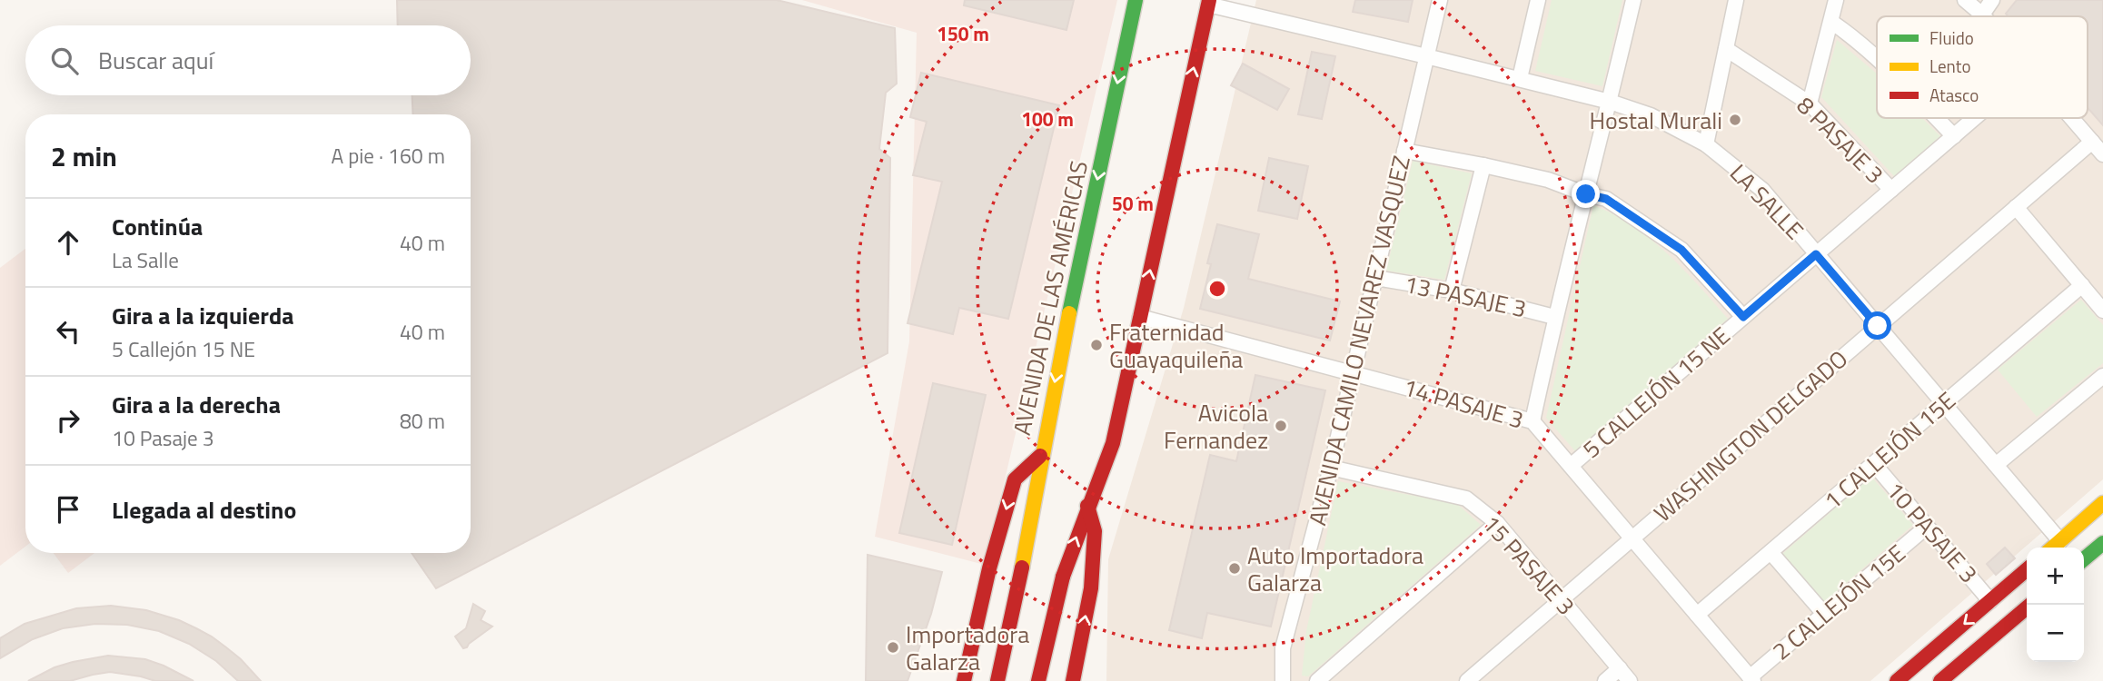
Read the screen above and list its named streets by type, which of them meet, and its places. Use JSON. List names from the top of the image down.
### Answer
{
  "streets": {
    "main road": ["AVENIDA DE LAS AMÉRICAS"],
    "street": [
      "8 PASAJE 3",
      "LA SALLE",
      "13 PASAJE 3",
      "AVENIDA CAMILO NEVAREZ VASQUEZ",
      "5 CALLEJÓN 15 NE",
      "14 PASAJE 3",
      "WASHINGTON DELGADO",
      "1 CALLEJÓN 15E",
      "10 PASAJE 3",
      "15 PASAJE 3",
      "2 CALLEJÓN 15E"
    ]
  },
  "crossings": [
    ["8 PASAJE 3", "5 CALLEJÓN 15 NE"],
    ["LA SALLE", "AVENIDA CAMILO NEVAREZ VASQUEZ"],
    ["LA SALLE", "5 CALLEJÓN 15 NE"],
    ["LA SALLE", "WASHINGTON DELGADO"],
    ["LA SALLE", "1 CALLEJÓN 15E"],
    ["13 PASAJE 3", "AVENIDA CAMILO NEVAREZ VASQUEZ"],
    ["AVENIDA CAMILO NEVAREZ VASQUEZ", "14 PASAJE 3"],
    ["AVENIDA CAMILO NEVAREZ VASQUEZ", "15 PASAJE 3"],
    ["5 CALLEJÓN 15 NE", "14 PASAJE 3"],
    ["14 PASAJE 3", "WASHINGTON DELGADO"],
    ["14 PASAJE 3", "1 CALLEJÓN 15E"],
    ["14 PASAJE 3", "2 CALLEJÓN 15E"],
    ["WASHINGTON DELGADO", "15 PASAJE 3"],
    ["1 CALLEJÓN 15E", "10 PASAJE 3"],
    ["10 PASAJE 3", "2 CALLEJÓN 15E"]
  ],
  "places": [
    "Hostal Murali",
    "Fraternidad Guayaquileña",
    "Avicola Fernandez",
    "Auto Importadora Galarza",
    "Importadora Galarza"
  ],
  "legend": ["Fluido", "Lento", "Atasco"],
  "page": {
    "search": "Buscar aquí",
    "heading": ["2 min", "A pie · 160 m"],
    "list": [
      ["Continúa", "La Salle", "40 m"],
      ["Gira a la izquierda", "5 Callejón 15 NE", "40 m"],
      ["Gira a la derecha", "10 Pasaje 3", "80 m"],
      "Llegada al destino"
    ],
    "map_buttons": ["+", "−"]
  },
  "rings": ["150 m", "100 m", "50 m"]
}
